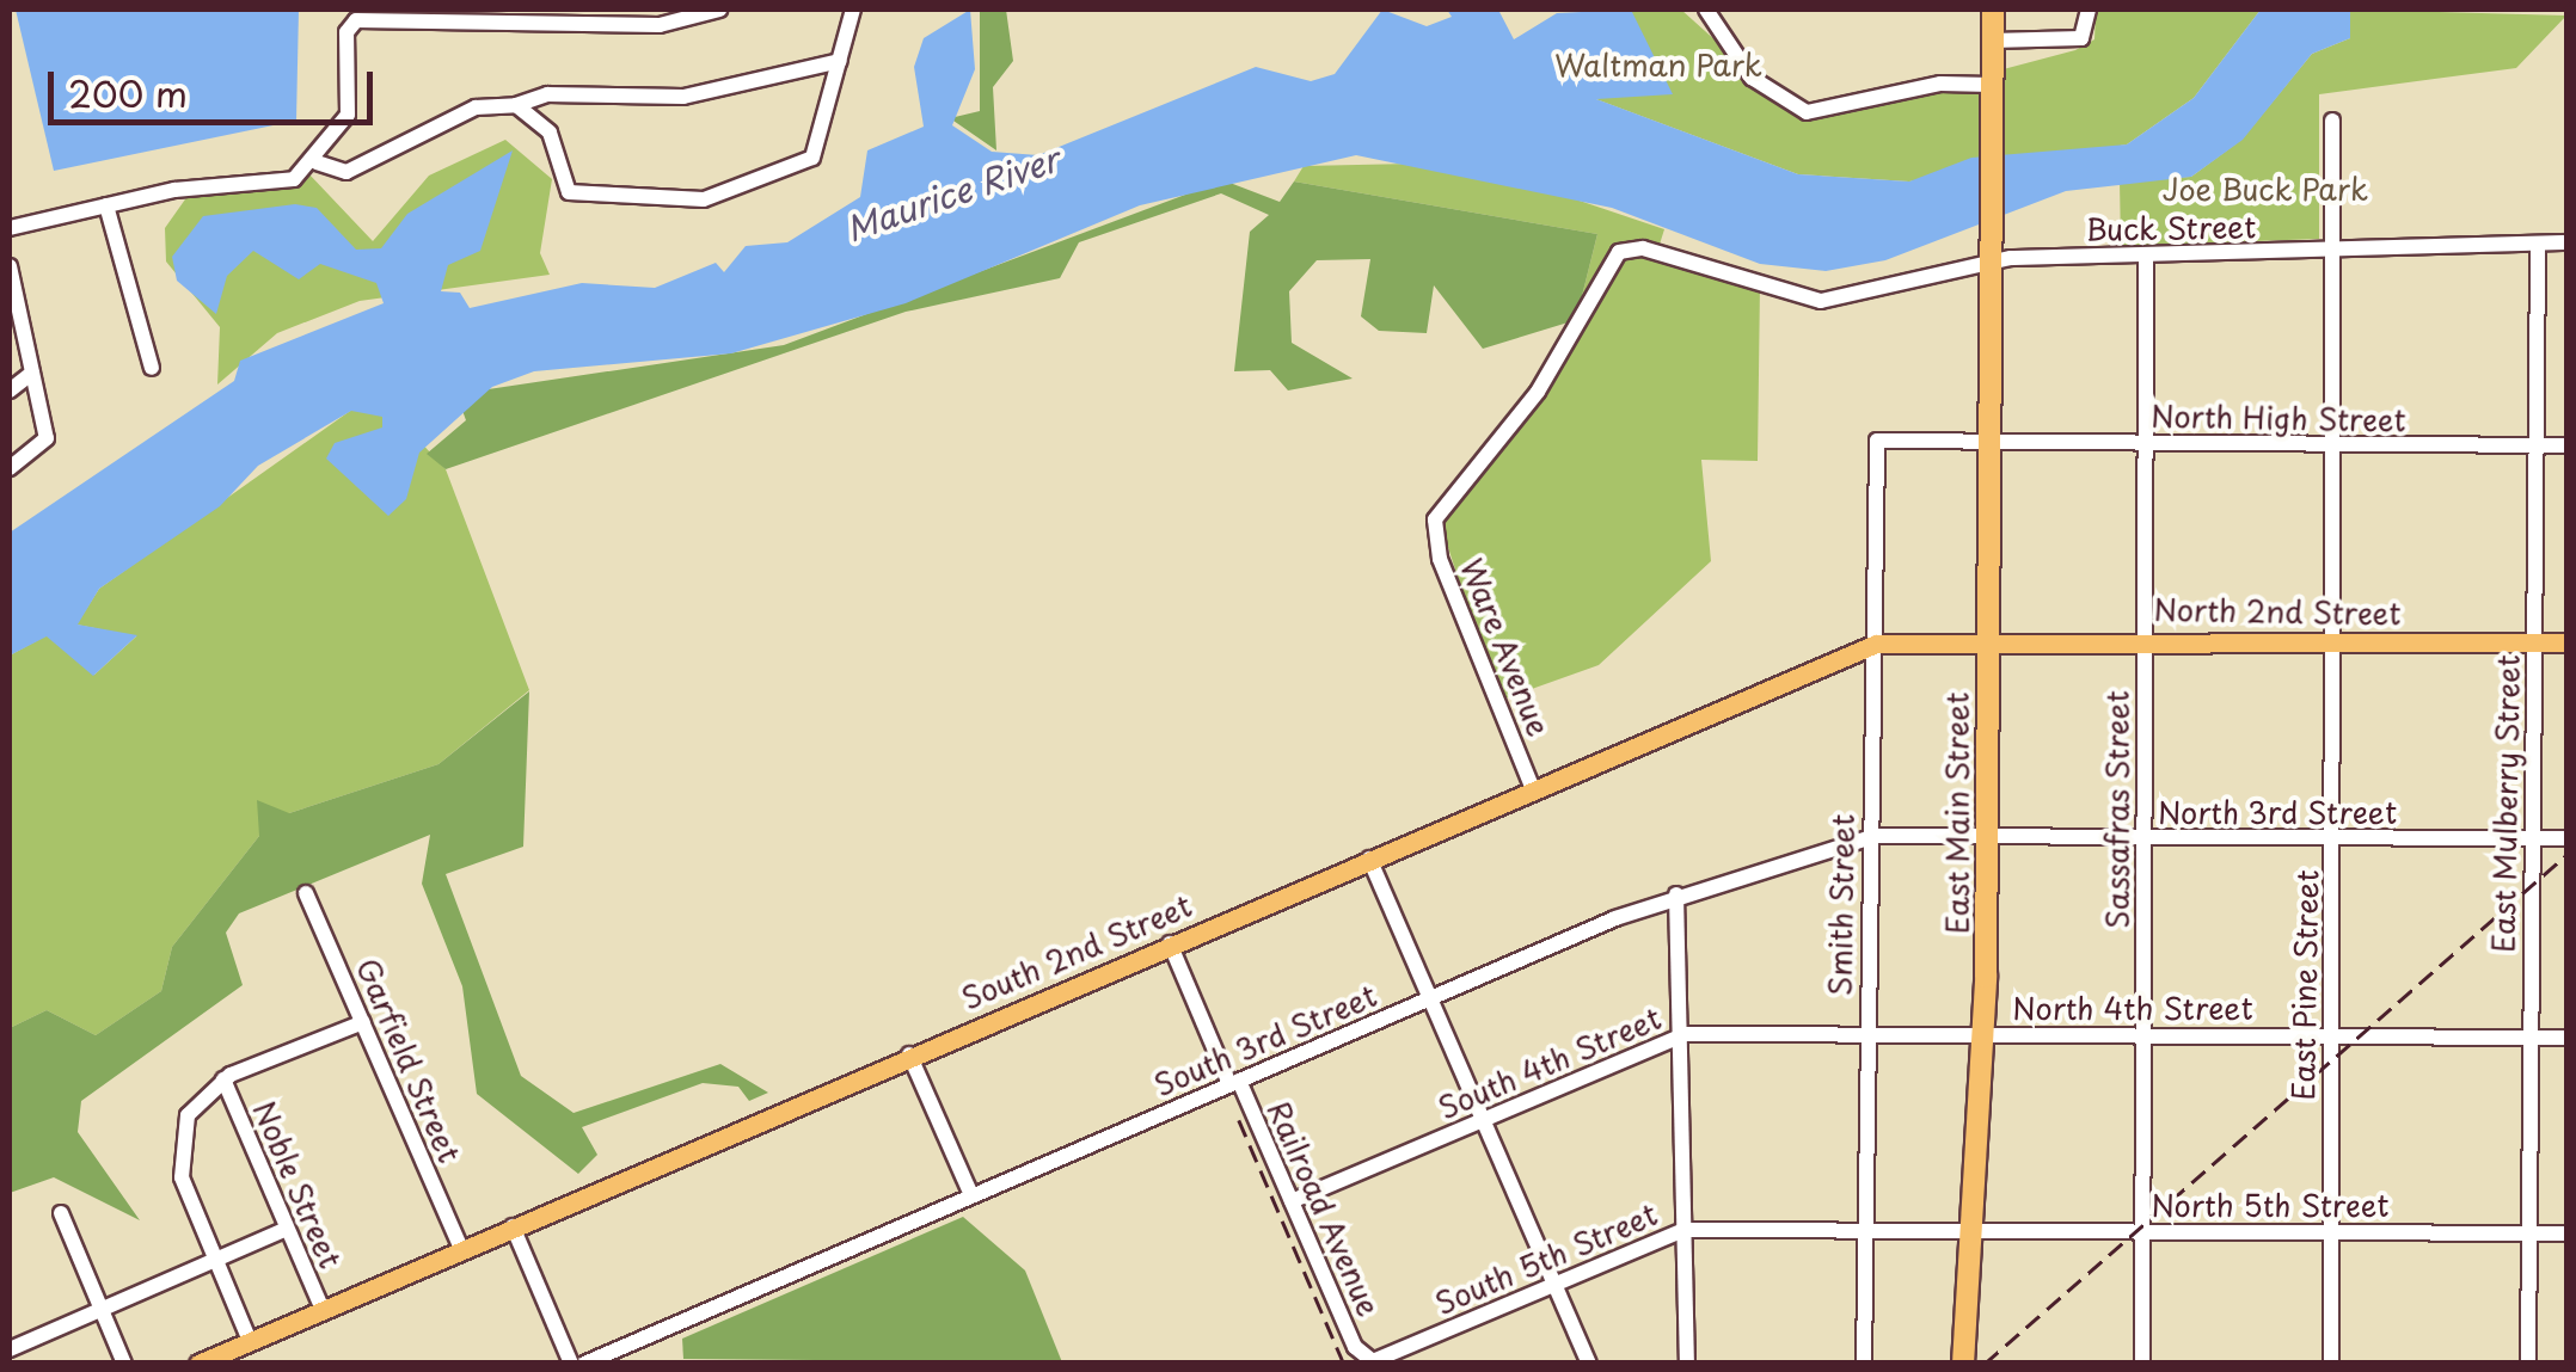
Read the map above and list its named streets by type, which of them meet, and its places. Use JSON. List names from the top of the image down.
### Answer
{
  "streets": {
    "highway": ["East Main Street"],
    "main road": ["North 2nd Street", "South 2nd Street"],
    "street": [
      "Buck Street",
      "North High Street",
      "Ware Avenue",
      "East Mulberry Street",
      "Sassafras Street",
      "North 3rd Street",
      "Smith Street",
      "East Pine Street",
      "North 4th Street",
      "South 3rd Street",
      "Garfield Street",
      "South 4th Street",
      "Noble Street",
      "North 5th Street",
      "Railroad Avenue",
      "South 5th Street"
    ]
  },
  "crossings": [
    ["Buck Street", "Ware Avenue"],
    ["Buck Street", "East Mulberry Street"],
    ["Buck Street", "Sassafras Street"],
    ["Buck Street", "East Main Street"],
    ["Buck Street", "East Pine Street"],
    ["North High Street", "East Mulberry Street"],
    ["North High Street", "Sassafras Street"],
    ["North High Street", "East Main Street"],
    ["North High Street", "Smith Street"],
    ["North High Street", "East Pine Street"],
    ["North 2nd Street", "East Mulberry Street"],
    ["North 2nd Street", "Sassafras Street"],
    ["North 2nd Street", "East Main Street"],
    ["North 2nd Street", "South 2nd Street"],
    ["North 2nd Street", "East Pine Street"],
    ["Ware Avenue", "East Main Street"],
    ["Ware Avenue", "South 2nd Street"],
    ["East Mulberry Street", "North 3rd Street"],
    ["East Mulberry Street", "North 4th Street"],
    ["East Mulberry Street", "North 5th Street"],
    ["Sassafras Street", "North 3rd Street"],
    ["Sassafras Street", "North 4th Street"],
    ["Sassafras Street", "North 5th Street"],
    ["North 3rd Street", "East Main Street"],
    ["North 3rd Street", "East Pine Street"],
    ["North 3rd Street", "South 3rd Street"],
    ["East Main Street", "South 2nd Street"],
    ["East Main Street", "North 4th Street"],
    ["East Main Street", "South 3rd Street"],
    ["East Main Street", "South 4th Street"],
    ["East Main Street", "North 5th Street"],
    ["East Main Street", "South 5th Street"],
    ["Smith Street", "South 2nd Street"],
    ["Smith Street", "South 3rd Street"],
    ["Smith Street", "South 4th Street"],
    ["Smith Street", "South 5th Street"],
    ["South 2nd Street", "Garfield Street"],
    ["South 2nd Street", "Noble Street"],
    ["South 2nd Street", "Railroad Avenue"],
    ["East Pine Street", "North 4th Street"],
    ["East Pine Street", "North 5th Street"],
    ["North 4th Street", "South 4th Street"],
    ["South 3rd Street", "Railroad Avenue"],
    ["South 4th Street", "Railroad Avenue"],
    ["North 5th Street", "South 5th Street"],
    ["Railroad Avenue", "South 5th Street"]
  ],
  "water": ["Maurice River"],
  "parks": ["Waltman Park", "Joe Buck Park"],
  "scale_bar": "200 m"
}
